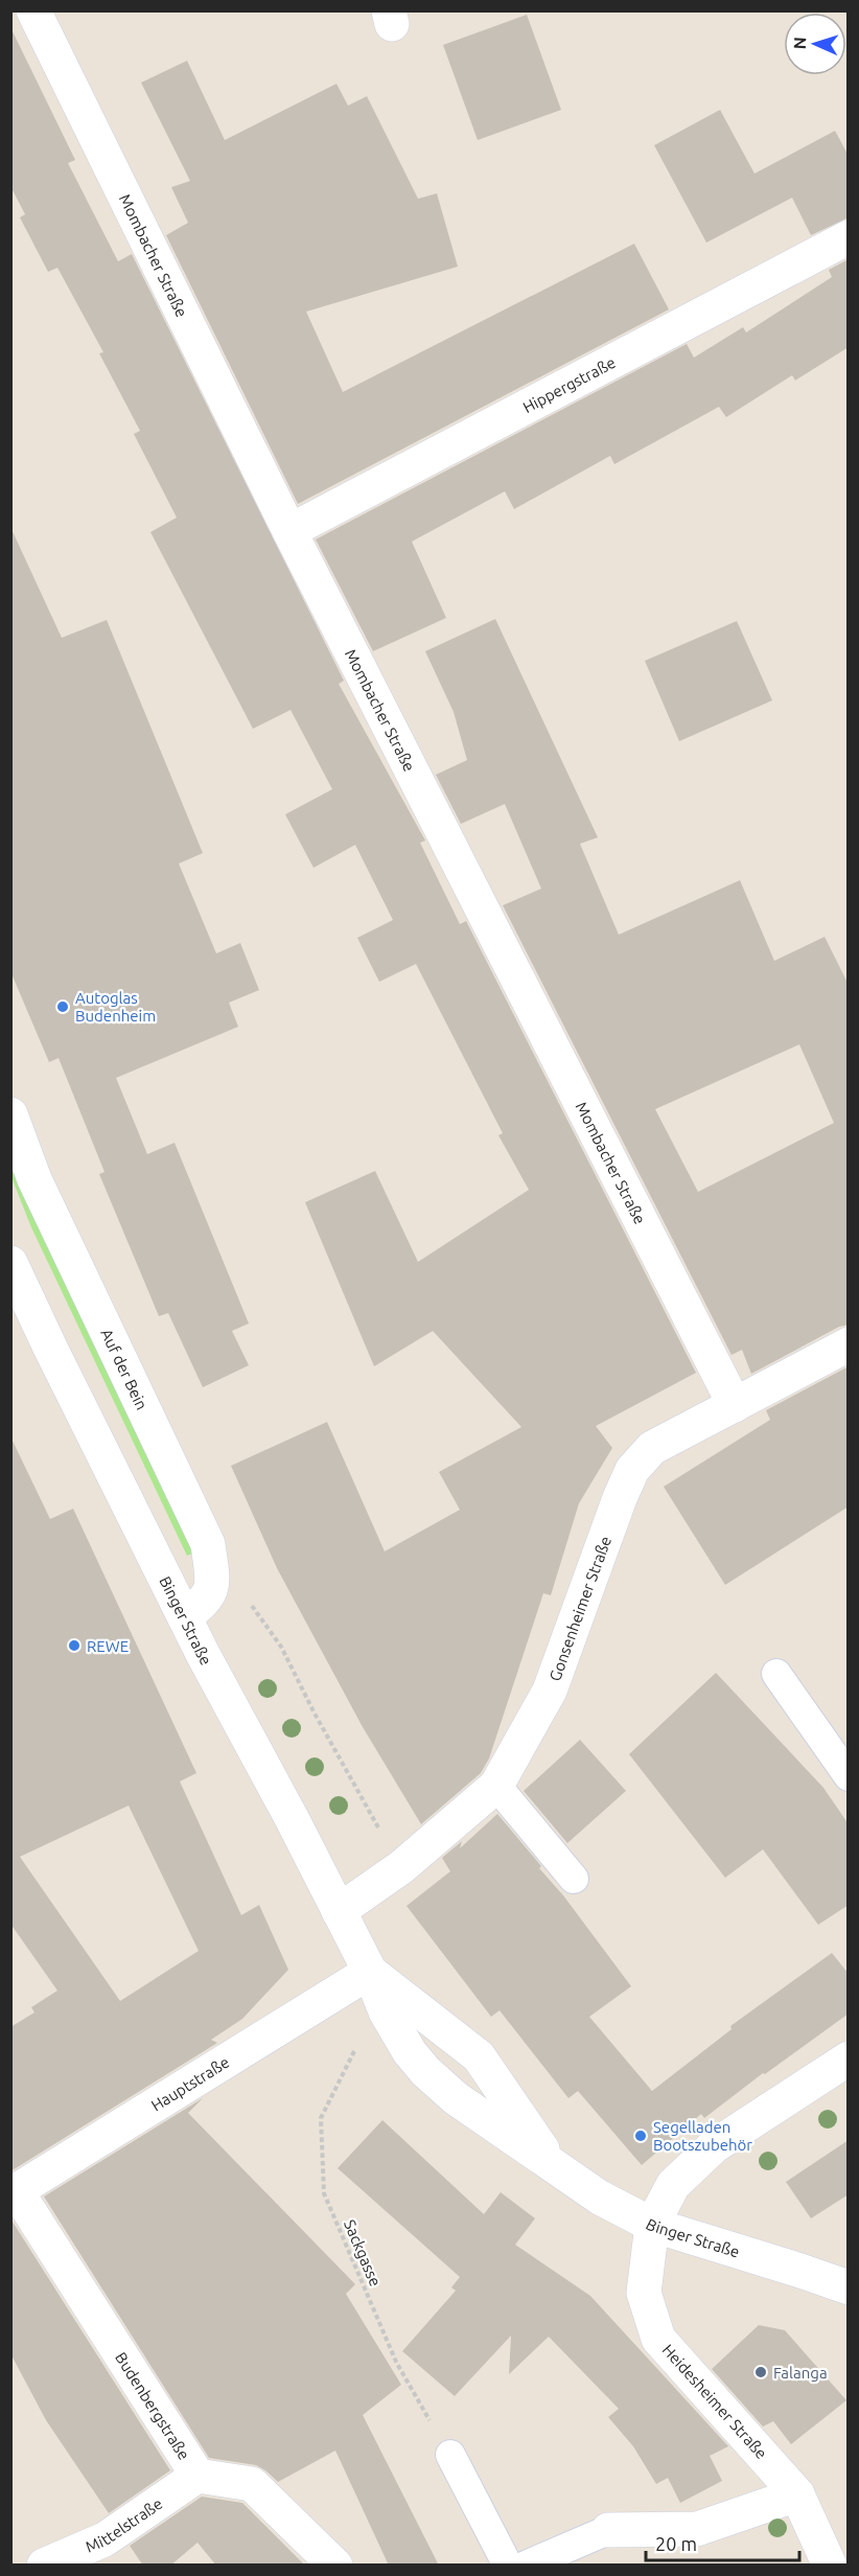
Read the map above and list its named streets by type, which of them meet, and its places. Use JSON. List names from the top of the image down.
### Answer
{
  "streets": {
    "street": [
      "Mombacher Straße",
      "Hippergstraße",
      "Auf der Bein",
      "Gonsenheimer Straße",
      "Binger Straße",
      "Hauptstraße",
      "Heidesheimer Straße",
      "Budenbergstraße",
      "Mittelstraße"
    ],
    "path": ["Sackgasse"]
  },
  "crossings": [
    ["Mombacher Straße", "Hippergstraße"],
    ["Mombacher Straße", "Gonsenheimer Straße"],
    ["Auf der Bein", "Binger Straße"],
    ["Gonsenheimer Straße", "Binger Straße"],
    ["Binger Straße", "Hauptstraße"],
    ["Binger Straße", "Heidesheimer Straße"],
    ["Hauptstraße", "Budenbergstraße"],
    ["Budenbergstraße", "Mittelstraße"]
  ],
  "places": [
    "Autoglas Budenheim",
    "REWE",
    "Segelladen Bootszubehör",
    "Falanga"
  ],
  "scale_bar": "20 m",
  "north": "left"
}
